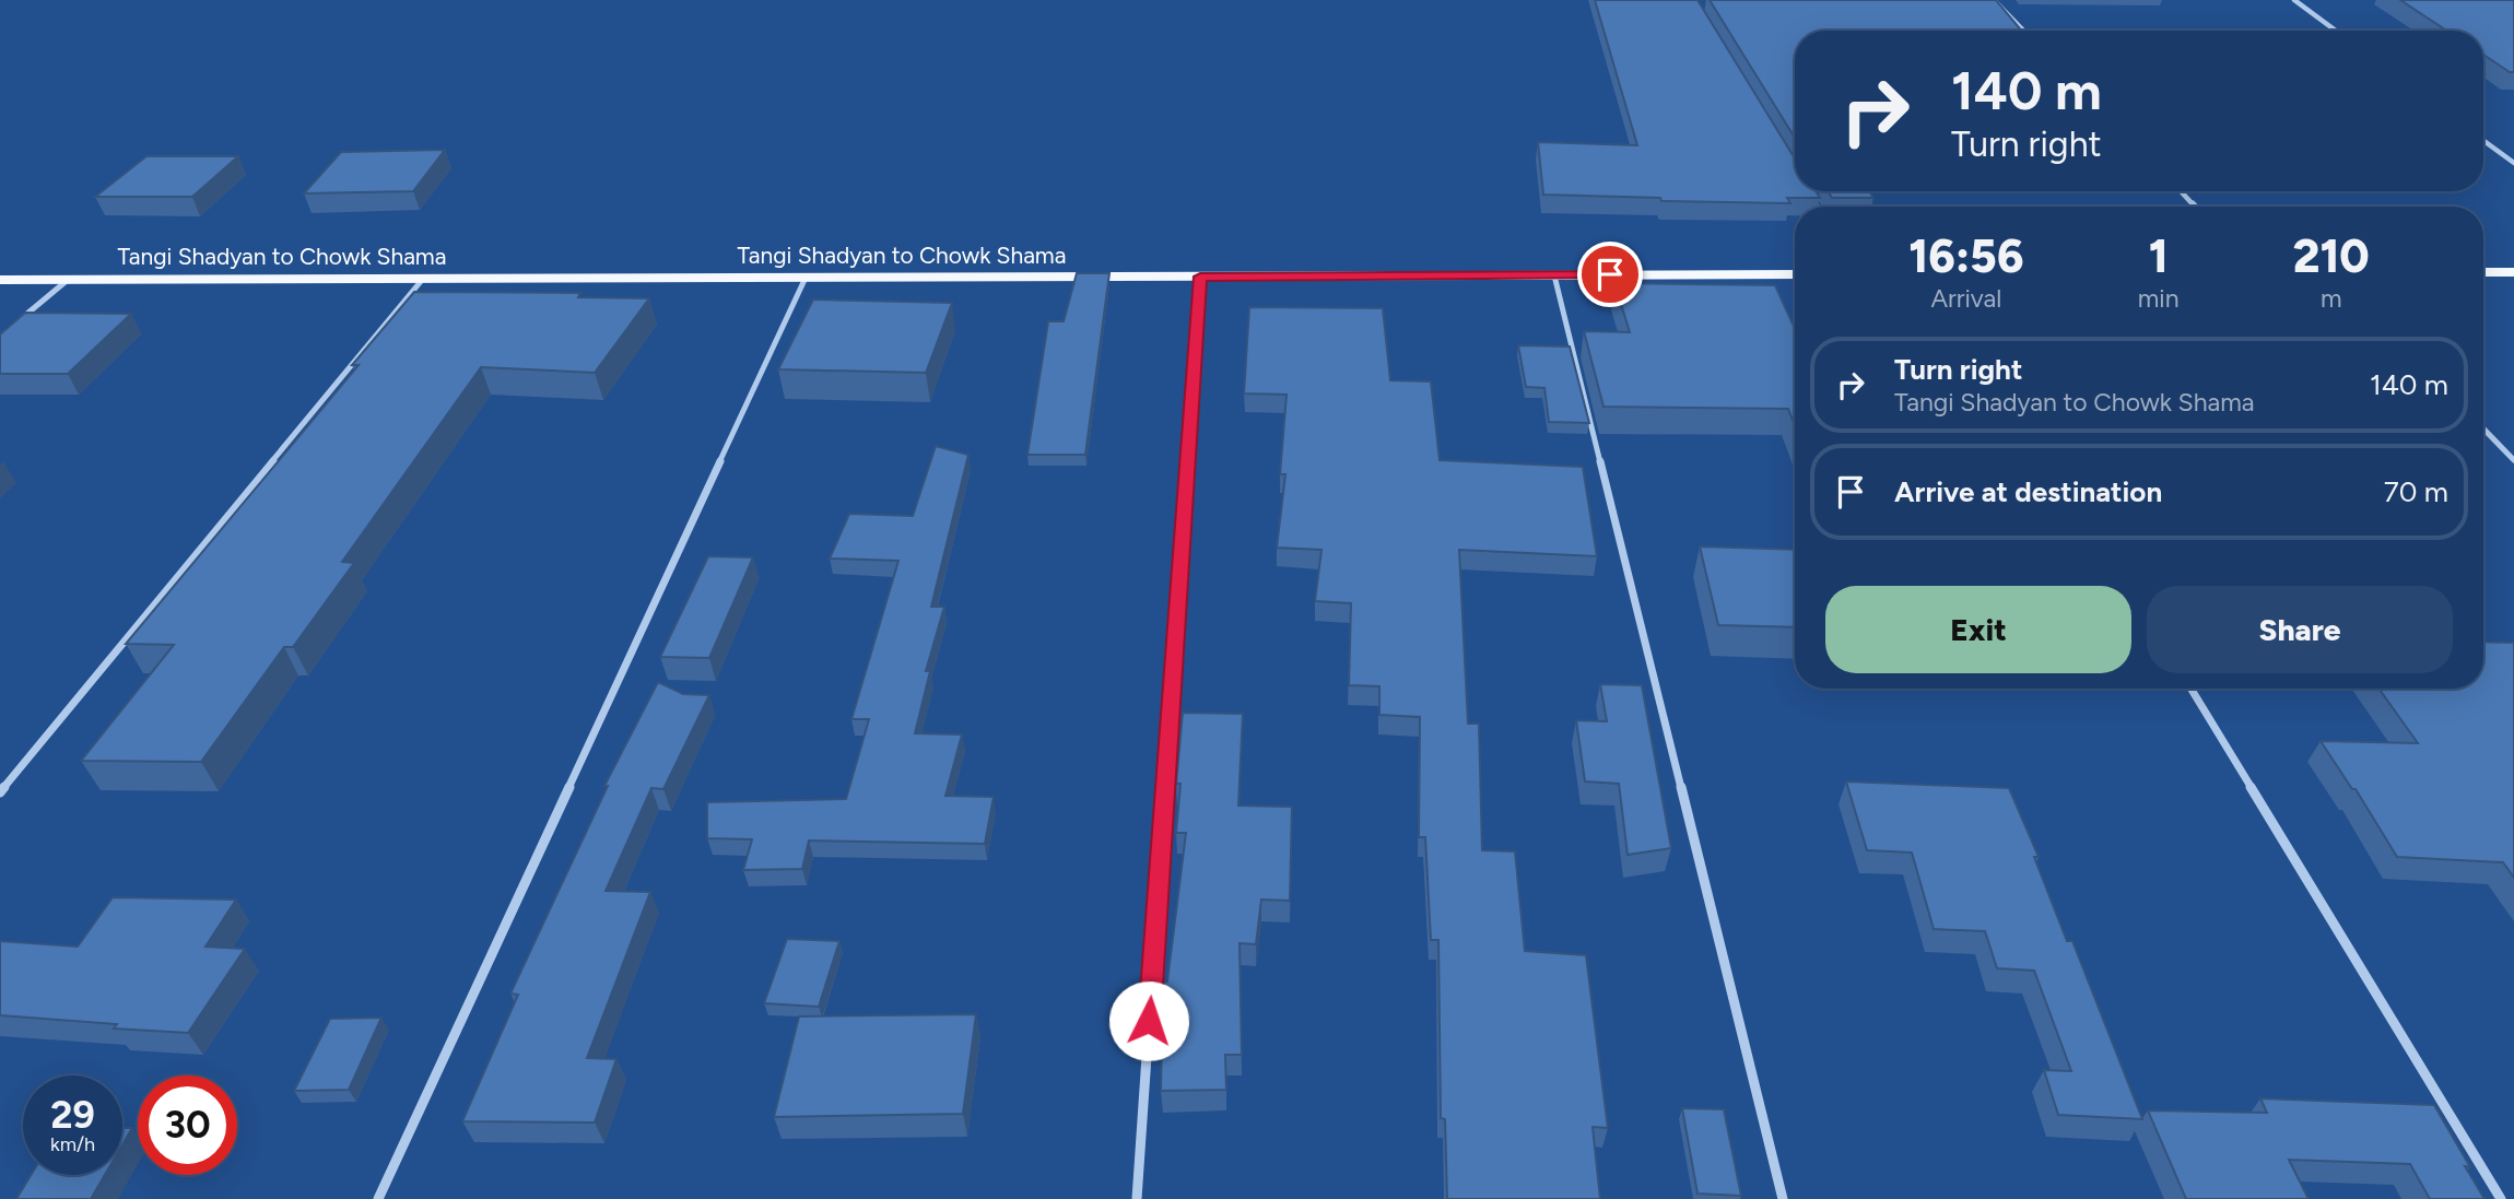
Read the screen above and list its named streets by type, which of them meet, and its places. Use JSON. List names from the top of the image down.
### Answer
{
  "streets": {
    "main road": ["Tangi Shadyan to Chowk Shama"]
  },
  "page": {
    "turn": ["140 m", "Turn right"],
    "eta": [
      "16:56",
      "Arrival",
      "1",
      "min",
      "210",
      "m"
    ],
    "list": [
      {
        "name": "Turn right",
        "note": "Tangi Shadyan to Chowk Shama",
        "value": "140 m"
      },
      {
        "name": "Arrive at destination",
        "value": "70 m"
      }
    ],
    "buttons": ["Exit", "Share"],
    "speed": "29 km/h",
    "limit": "30"
  }
}
